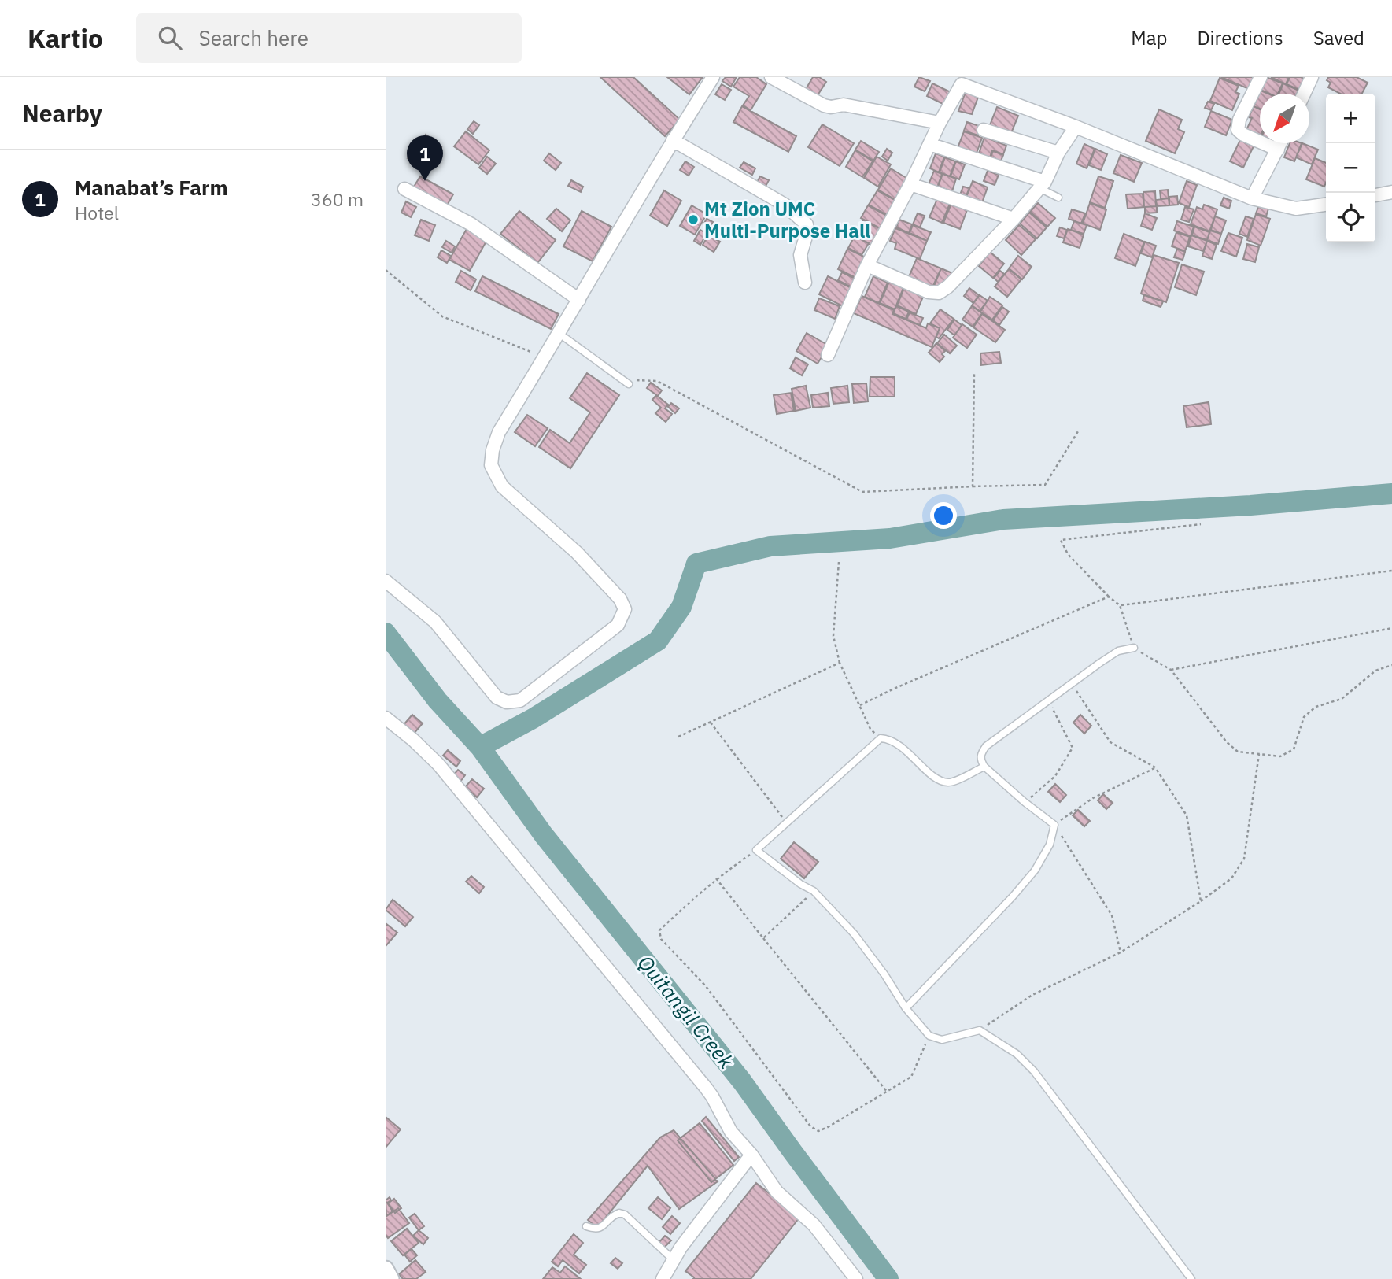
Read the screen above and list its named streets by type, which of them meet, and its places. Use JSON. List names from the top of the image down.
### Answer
{
  "water": ["Quitangil Creek"],
  "places": ["Mt Zion UMC Multi-Purpose Hall"],
  "north": "bottom left",
  "page": {
    "header": "Kartio",
    "search": "Search here",
    "nav": ["Map", "Directions", "Saved"],
    "heading": "Nearby",
    "map_buttons": ["+", "−"],
    "pins": "1",
    "list": [
      {
        "mark": "1",
        "name": "Manabat’s Farm",
        "note": "Hotel",
        "value": "360 m"
      }
    ]
  }
}
